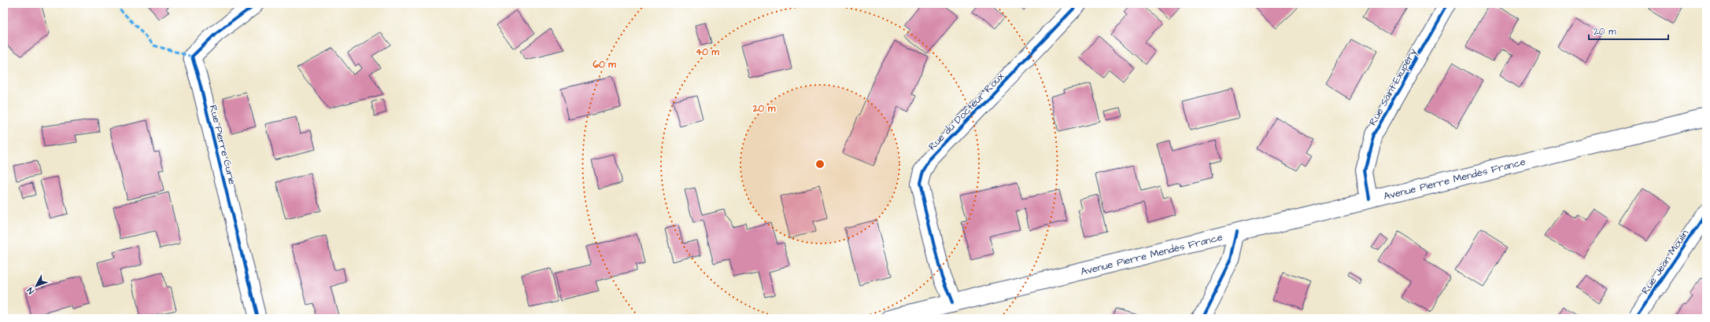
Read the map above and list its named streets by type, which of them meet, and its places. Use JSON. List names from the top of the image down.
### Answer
{
  "streets": {
    "street": [
      "Rue Saint-Exupéry",
      "Rue du Docteur Roux",
      "Rue Pierre Curie",
      "Avenue Pierre Mendès France",
      "Rue Jean Moulin"
    ]
  },
  "crossings": [
    ["Rue Saint-Exupéry", "Avenue Pierre Mendès France"],
    ["Rue du Docteur Roux", "Avenue Pierre Mendès France"]
  ],
  "scale_bar": "20 m",
  "north": "bottom left",
  "rings": ["40 m", "60 m", "20 m"]
}
